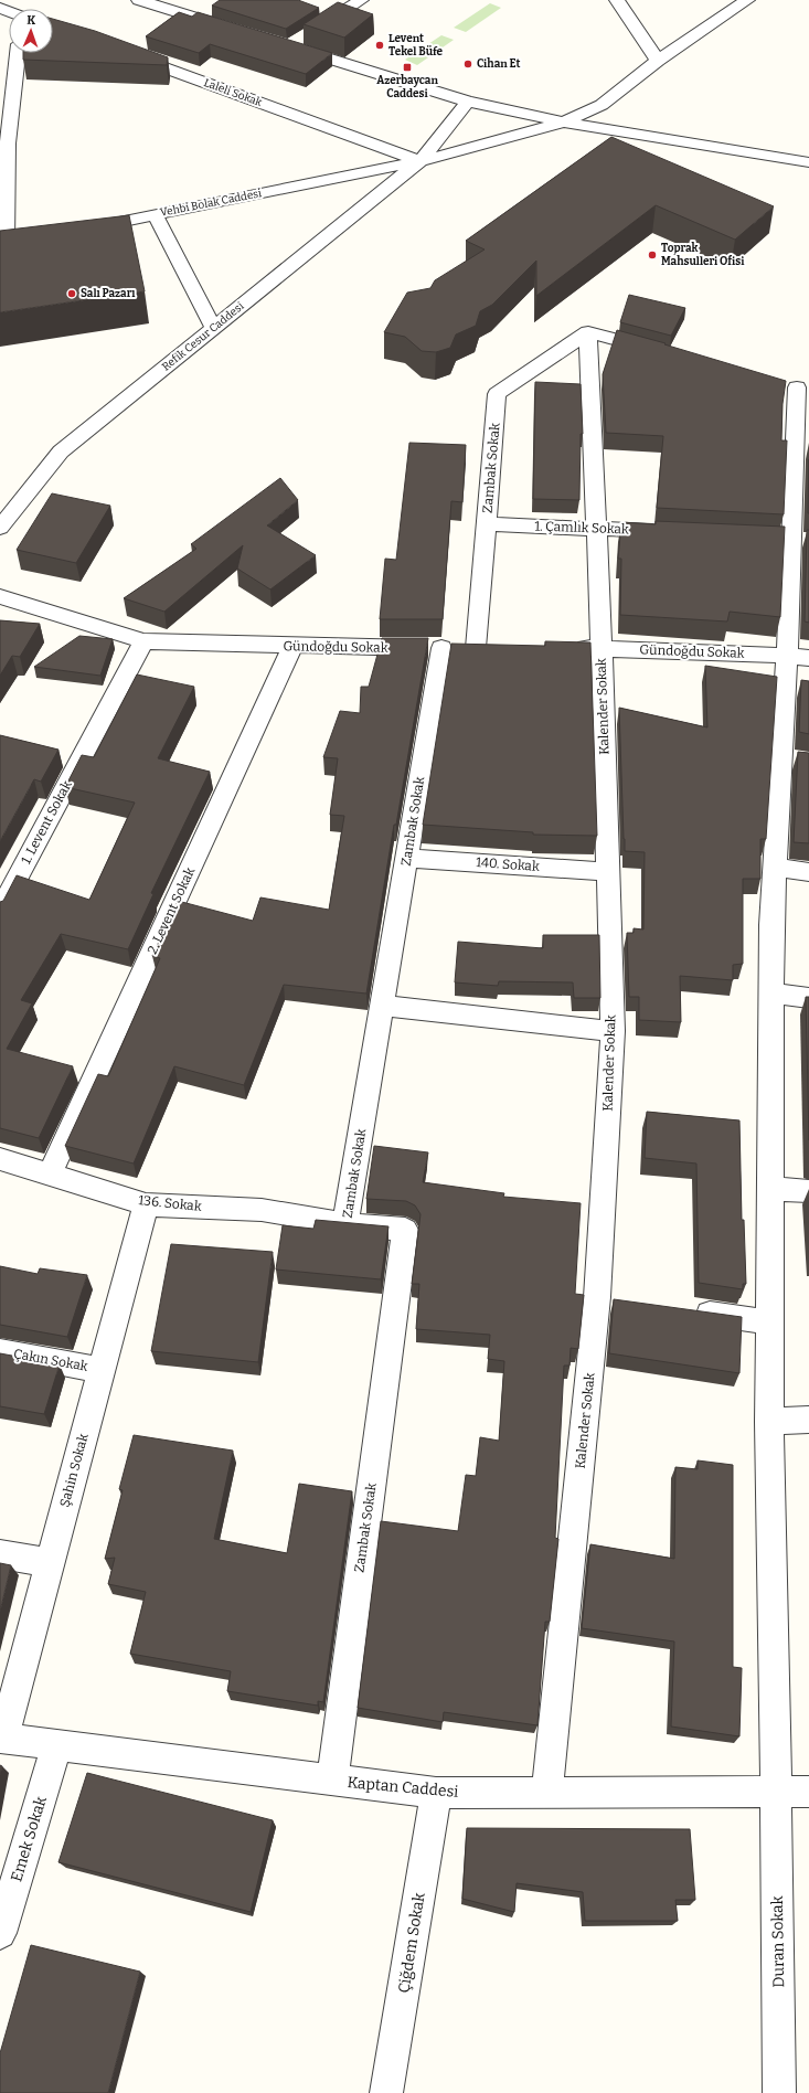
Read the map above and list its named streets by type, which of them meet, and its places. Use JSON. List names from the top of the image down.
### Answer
{
  "streets": {
    "street": [
      "Laleli Sokak",
      "Vehbi Bolak Caddesi",
      "Refik Cesur Caddesi",
      "Zambak Sokak",
      "1. Çamlık Sokak",
      "Gündoğdu Sokak",
      "Kalender Sokak",
      "1. Levent Sokak",
      "140. Sokak",
      "2. Levent Sokak",
      "136. Sokak",
      "Çakın Sokak",
      "Şahin Sokak",
      "Kaptan Caddesi",
      "Emek Sokak",
      "Duran Sokak",
      "Çiğdem Sokak"
    ]
  },
  "crossings": [
    ["Laleli Sokak", "Vehbi Bolak Caddesi"],
    ["Laleli Sokak", "Refik Cesur Caddesi"],
    ["Vehbi Bolak Caddesi", "Refik Cesur Caddesi"],
    ["Zambak Sokak", "1. Çamlık Sokak"],
    ["Zambak Sokak", "Gündoğdu Sokak"],
    ["Zambak Sokak", "Kalender Sokak"],
    ["Zambak Sokak", "140. Sokak"],
    ["Zambak Sokak", "136. Sokak"],
    ["Zambak Sokak", "Kaptan Caddesi"],
    ["1. Çamlık Sokak", "Kalender Sokak"],
    ["Gündoğdu Sokak", "Kalender Sokak"],
    ["Gündoğdu Sokak", "1. Levent Sokak"],
    ["Gündoğdu Sokak", "2. Levent Sokak"],
    ["Gündoğdu Sokak", "Duran Sokak"],
    ["Kalender Sokak", "140. Sokak"],
    ["Kalender Sokak", "Kaptan Caddesi"],
    ["2. Levent Sokak", "136. Sokak"],
    ["136. Sokak", "Şahin Sokak"],
    ["Çakın Sokak", "Şahin Sokak"],
    ["Şahin Sokak", "Kaptan Caddesi"],
    ["Kaptan Caddesi", "Emek Sokak"],
    ["Kaptan Caddesi", "Duran Sokak"],
    ["Kaptan Caddesi", "Çiğdem Sokak"]
  ],
  "places": {
    "other": [
      "Levent Tekel Büfe",
      "Cihan Et",
      "Toprak Mahsulleri Ofisi",
      "Salı Pazarı"
    ],
    "transit": ["Azerbaycan Caddesi"]
  },
  "north": "top"
}
